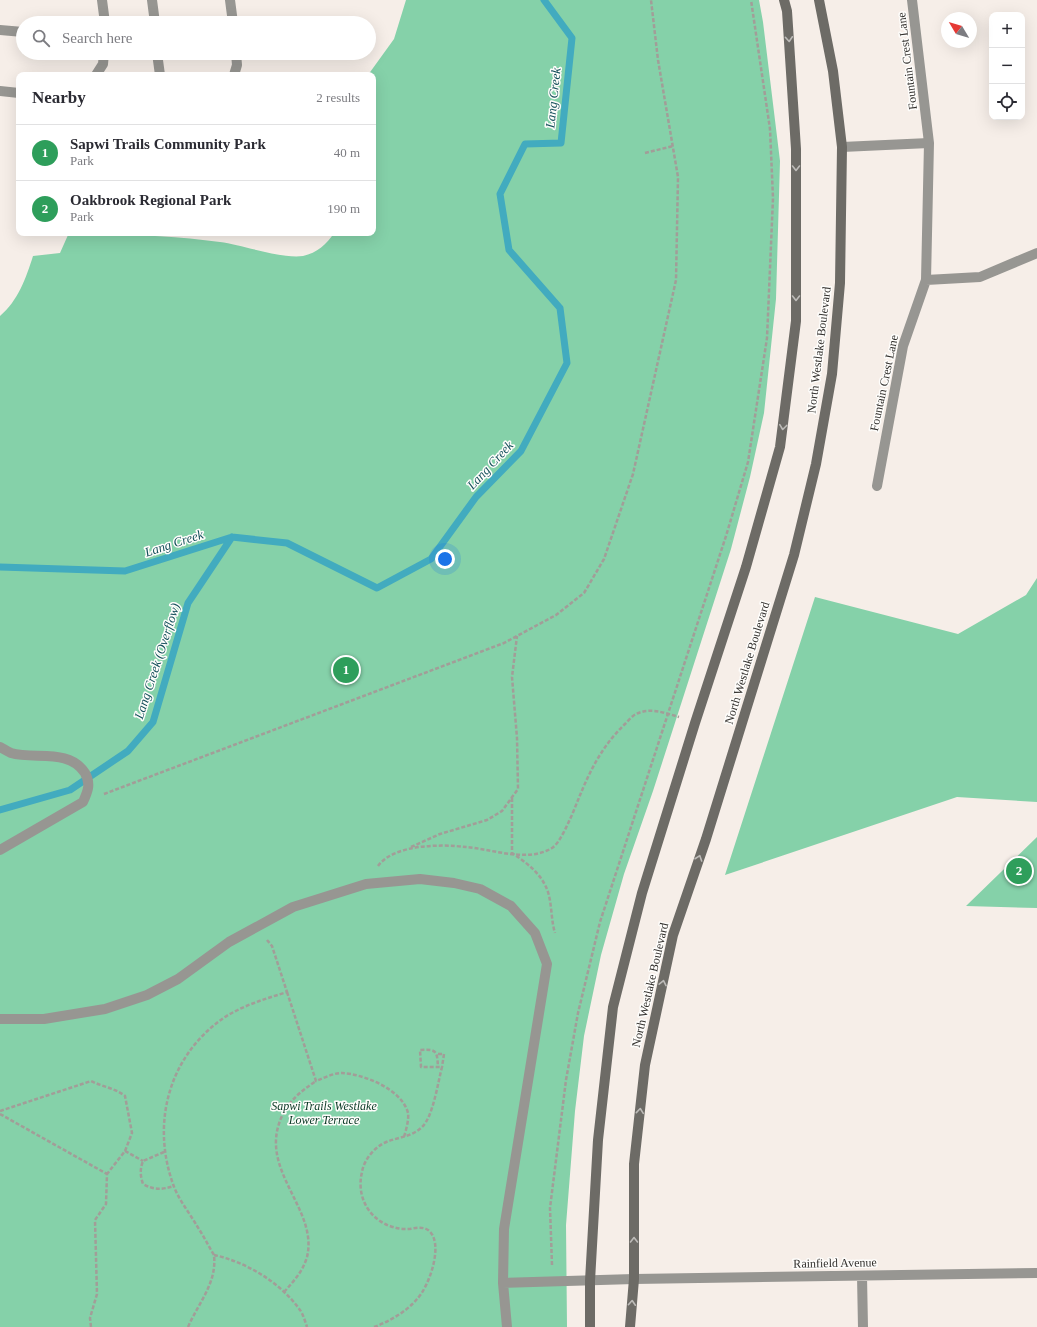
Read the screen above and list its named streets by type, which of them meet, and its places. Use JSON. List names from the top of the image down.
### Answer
{
  "streets": {
    "main road": ["North Westlake Boulevard"],
    "street": ["Fountain Crest Lane", "Rainfield Avenue"]
  },
  "crossings": [
    ["North Westlake Boulevard", "Rainfield Avenue"]
  ],
  "water": ["Lang Creek", "Lang Creek (Overflow)"],
  "parks": ["Sapwi Trails Westlake Lower Terrace"],
  "north": "top left",
  "page": {
    "map_buttons": ["+", "−"],
    "search": "Search here",
    "heading": ["Nearby", "2 results"],
    "list": [
      {
        "mark": "1",
        "name": "Sapwi Trails Community Park",
        "note": "Park",
        "value": "40 m"
      },
      {
        "mark": "2",
        "name": "Oakbrook Regional Park",
        "note": "Park",
        "value": "190 m"
      }
    ],
    "pins": ["1", "2"]
  }
}
